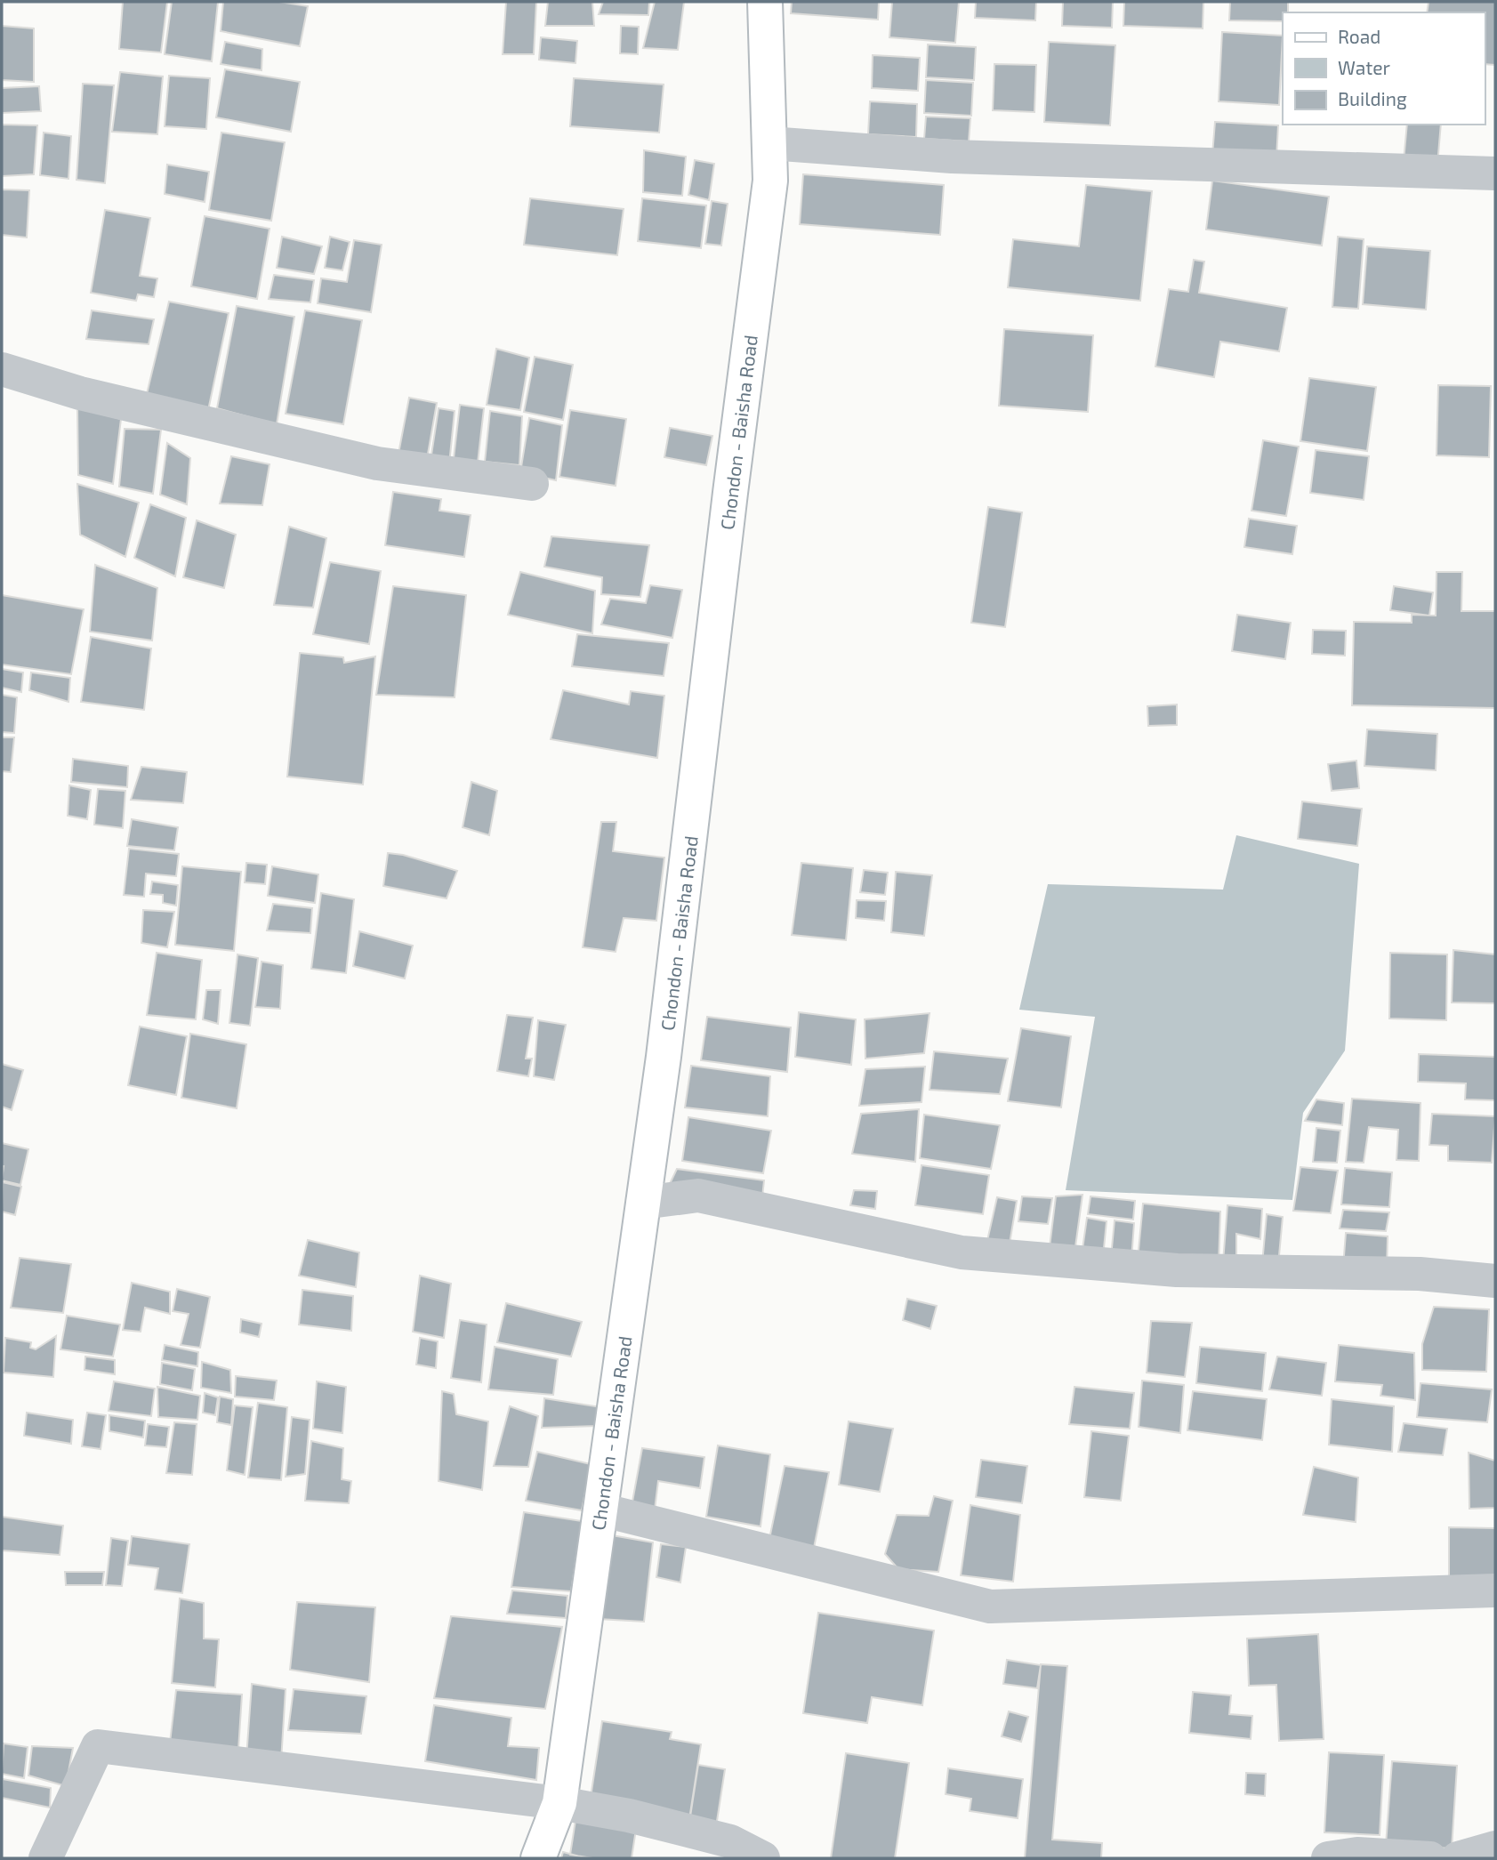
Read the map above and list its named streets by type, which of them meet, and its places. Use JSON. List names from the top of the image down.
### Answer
{
  "streets": {
    "main road": ["Chondon - Baisha Road"]
  },
  "legend": ["Road", "Water", "Building"]
}
